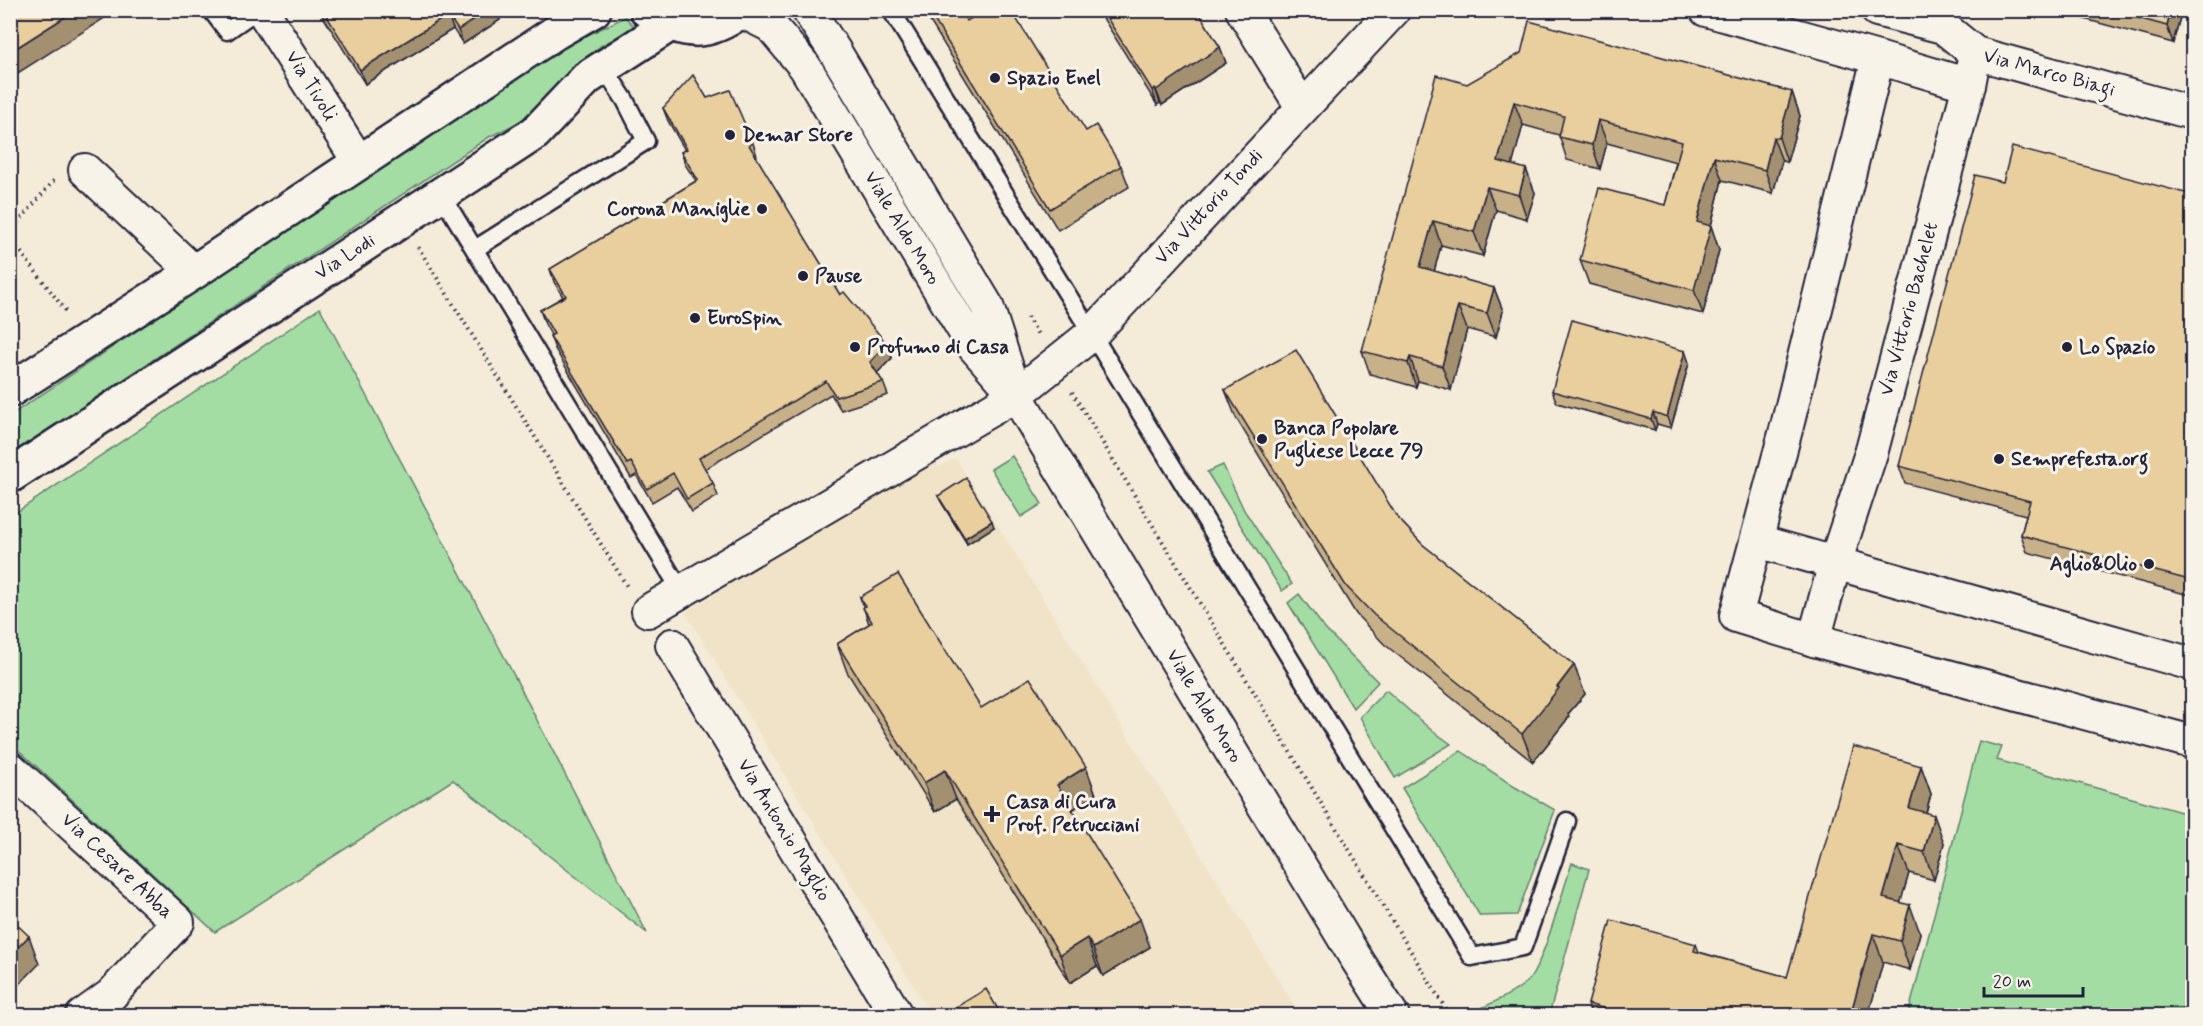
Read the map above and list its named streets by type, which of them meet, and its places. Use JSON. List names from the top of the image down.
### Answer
{
  "streets": {
    "street": [
      "Via Marco Biagi",
      "Via Tivoli",
      "Via Vittorio Tondi",
      "Viale Aldo Moro",
      "Via Lodi",
      "Via Vittorio Bachelet",
      "Via Antonio Maglio",
      "Via Cesare Abba"
    ]
  },
  "crossings": [
    ["Via Marco Biagi", "Via Vittorio Bachelet"],
    ["Via Vittorio Tondi", "Viale Aldo Moro"],
    ["Viale Aldo Moro", "Via Lodi"]
  ],
  "places": {
    "other": [
      "Spazio Enel",
      "Demar Store",
      "Corona Maniglie",
      "Pause",
      "EuroSpin",
      "Profumo di Casa",
      "Lo Spazio",
      "Banca Popolare Pugliese Lecce 79",
      "Semprefesta.org",
      "Aglio&Olio"
    ],
    "health": ["Casa di Cura Prof. Petrucciani"]
  },
  "scale_bar": "20 m"
}
